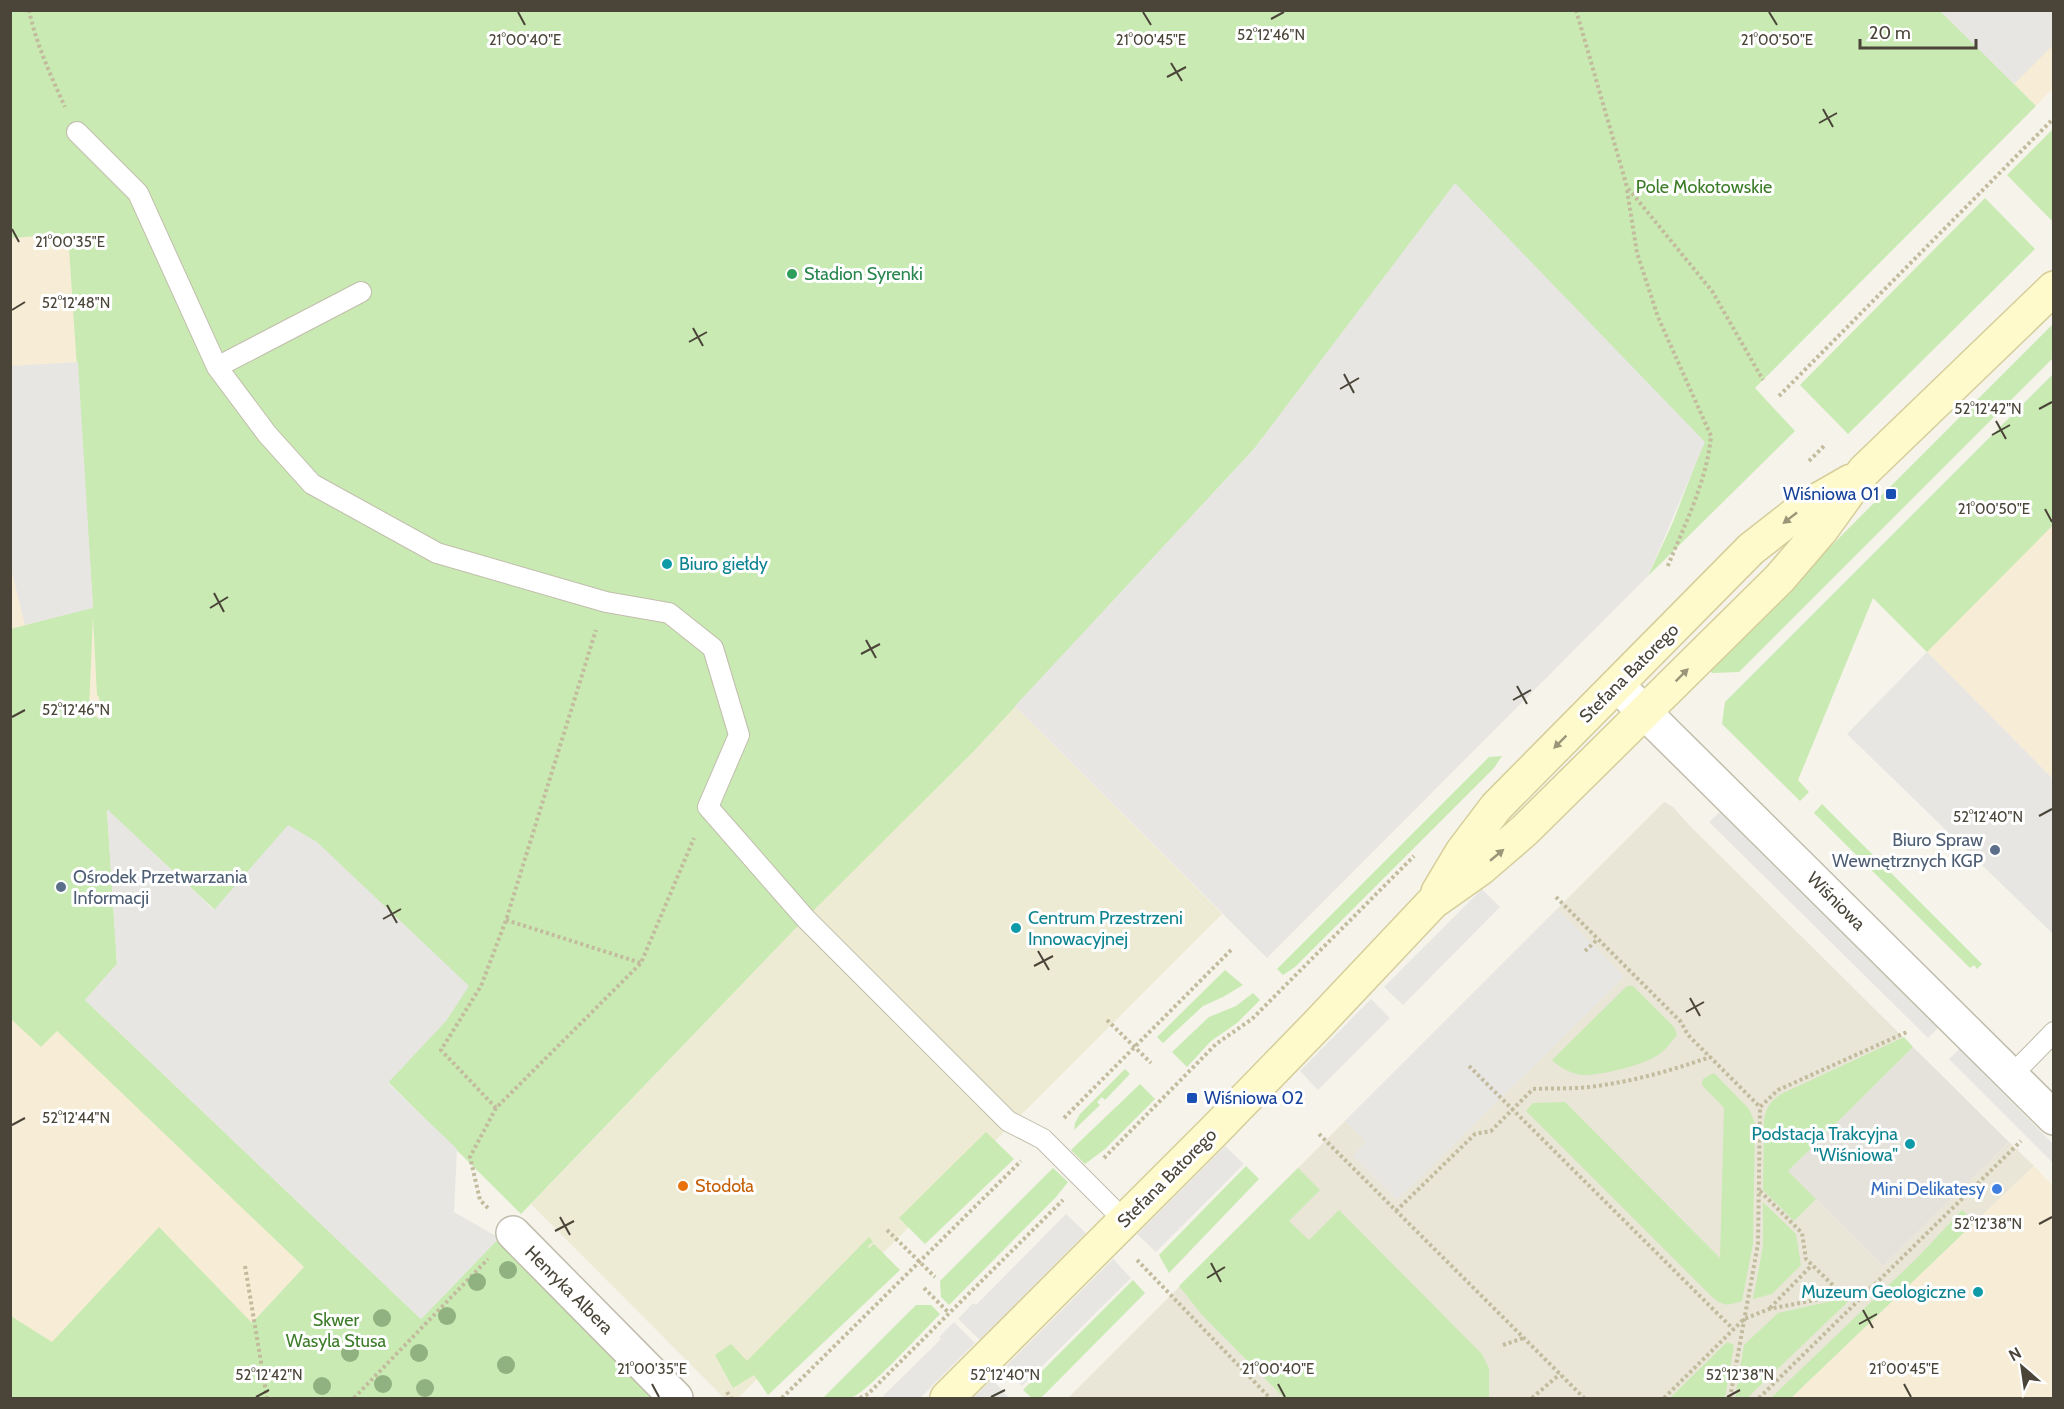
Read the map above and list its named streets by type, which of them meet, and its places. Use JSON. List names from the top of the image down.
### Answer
{
  "streets": {
    "street": ["Stefana Batorego", "Wiśniowa", "Henryka Albera"]
  },
  "crossings": [
    ["Stefana Batorego", "Wiśniowa"]
  ],
  "parks": ["Pole Mokotowskie", "Skwer Wasyla Stusa"],
  "places": {
    "other": [
      "Stadion Syrenki",
      "Biuro giełdy",
      "Biuro Spraw Wewnętrznych KGP",
      "Ośrodek Przetwarzania Informacji",
      "Centrum Przestrzeni Innowacyjnej",
      "Podstacja Trakcyjna \"Wiśniowa\"",
      "Stodoła",
      "Mini Delikatesy",
      "Muzeum Geologiczne"
    ],
    "transit": ["Wiśniowa 01", "Wiśniowa 02"]
  },
  "scale_bar": "20 m",
  "north": "top left",
  "coordinates": [
    "52°12'46\"N",
    "21°00'40\"E",
    "21°00'45\"E",
    "21°00'50\"E",
    "21°00'35\"E",
    "52°12'48\"N",
    "52°12'42\"N",
    "52°12'40\"N",
    "52°12'44\"N",
    "52°12'38\"N"
  ]
}
